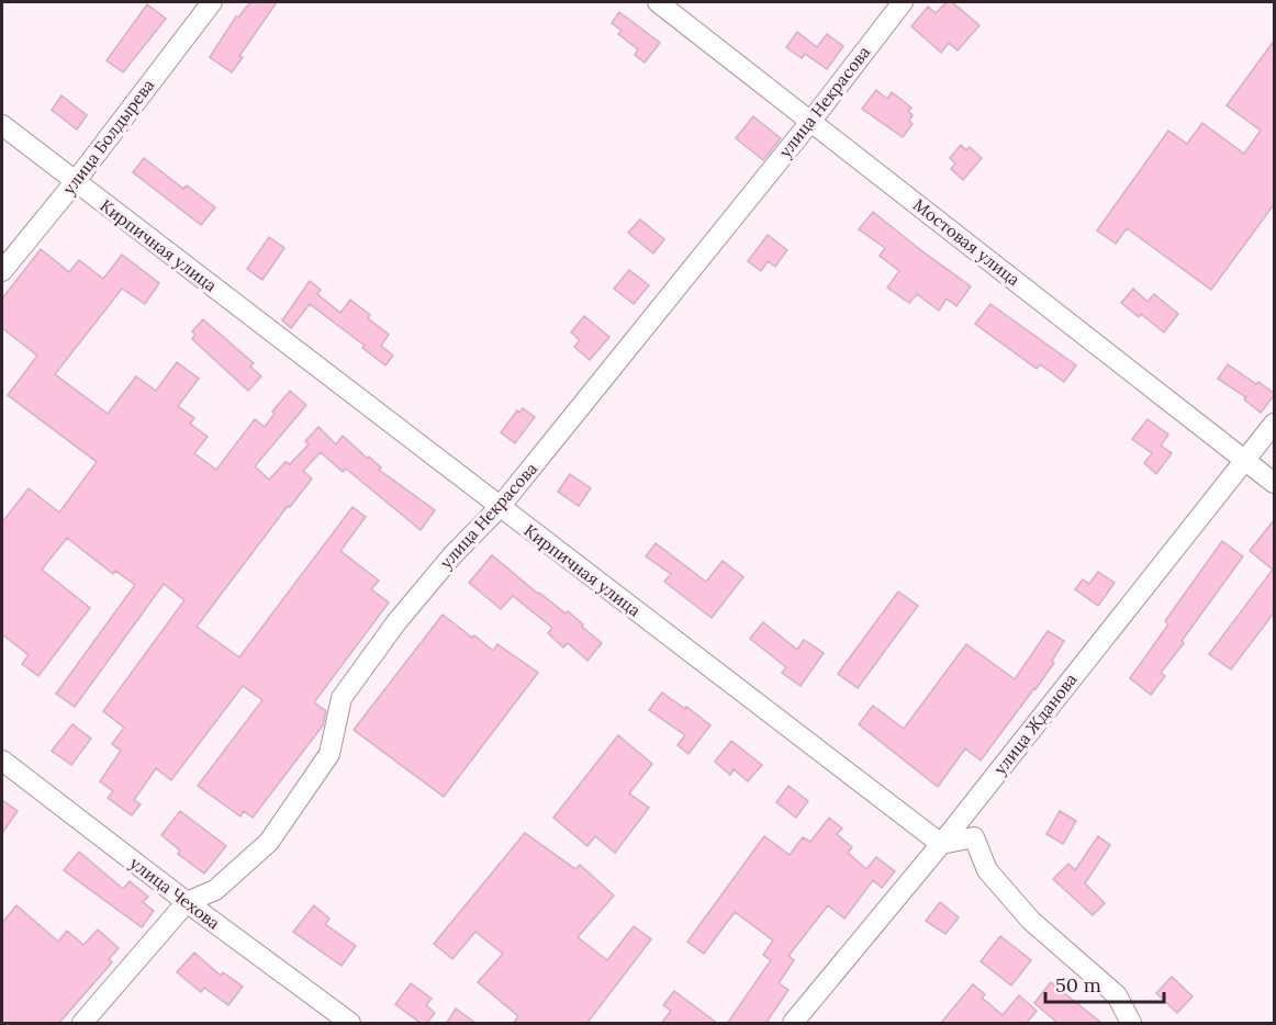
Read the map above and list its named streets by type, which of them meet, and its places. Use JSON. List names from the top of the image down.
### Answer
{
  "streets": {
    "street": [
      "улица Некрасова",
      "улица Болдырева",
      "Мостовая улица",
      "Кирпичная улица",
      "улица Жданова",
      "улица Чехова"
    ]
  },
  "crossings": [
    ["улица Некрасова", "Мостовая улица"],
    ["улица Некрасова", "Кирпичная улица"],
    ["улица Некрасова", "улица Чехова"],
    ["улица Болдырева", "Кирпичная улица"],
    ["Мостовая улица", "улица Жданова"],
    ["Кирпичная улица", "улица Жданова"]
  ],
  "scale_bar": "50 m"
}
